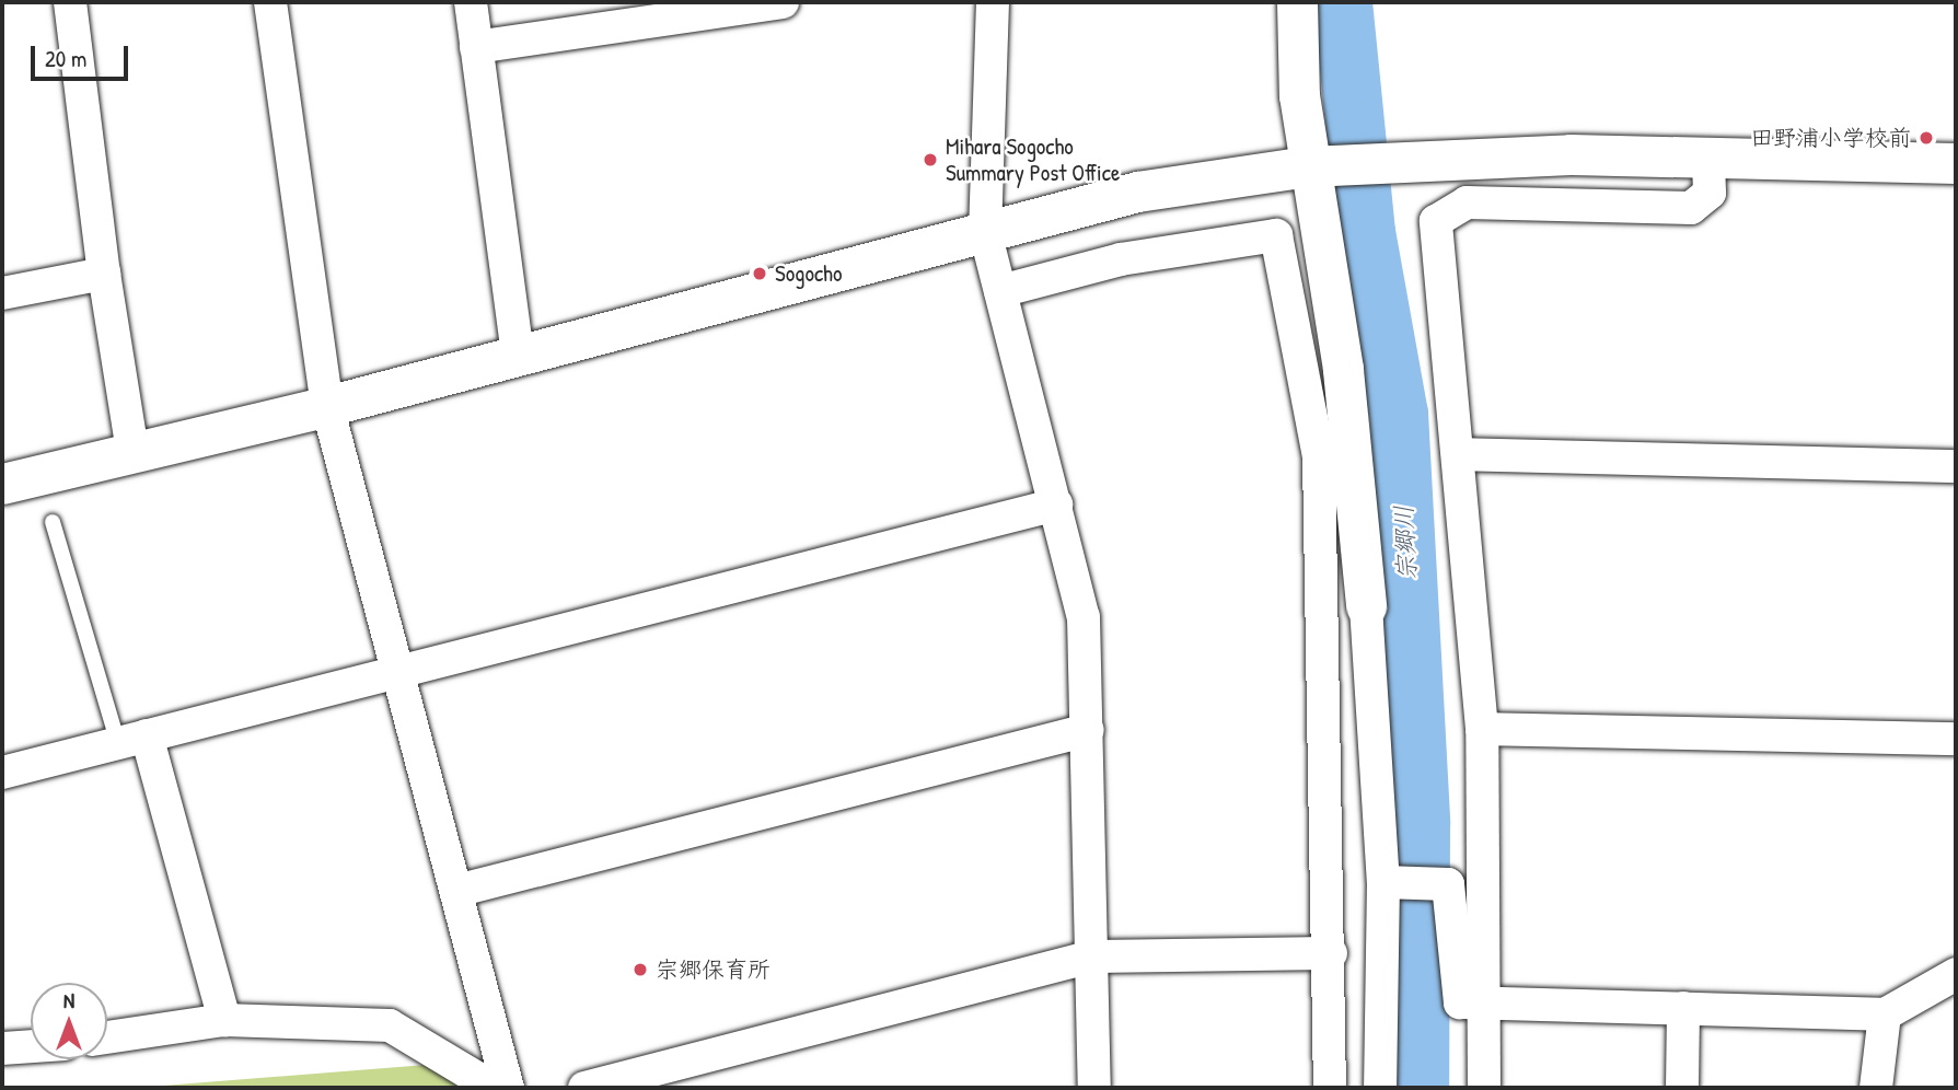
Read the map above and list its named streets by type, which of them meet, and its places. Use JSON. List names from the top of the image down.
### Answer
{
  "water": ["宗郷川"],
  "places": [
    "田野浦小学校前",
    "Mihara Sogocho Summary Post Office",
    "Sogocho",
    "宗郷保育所"
  ],
  "scale_bar": "20 m",
  "north": "top"
}
